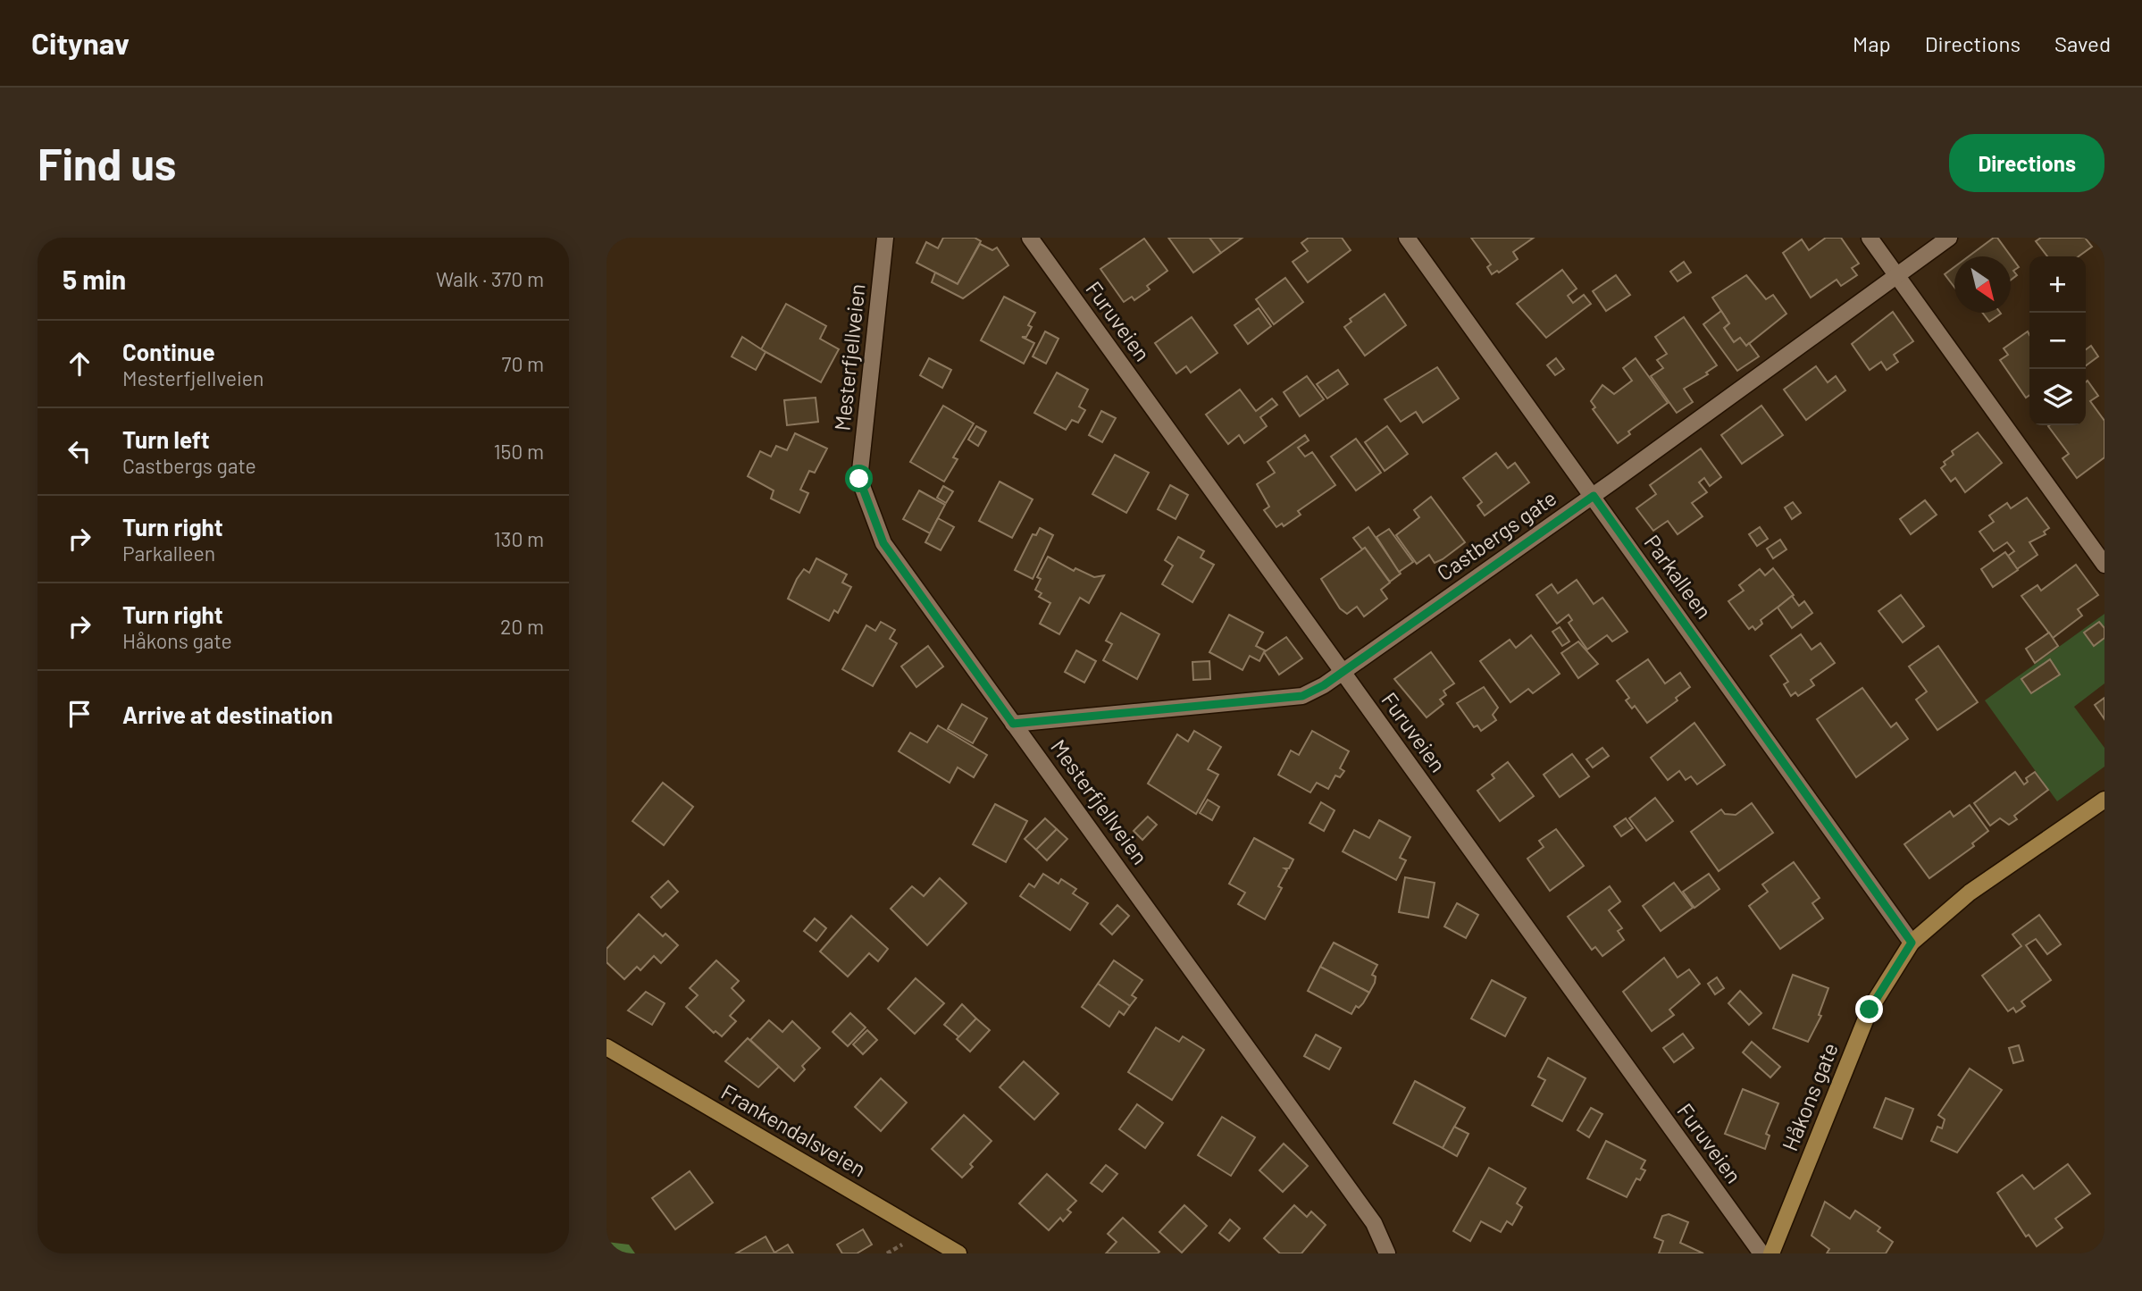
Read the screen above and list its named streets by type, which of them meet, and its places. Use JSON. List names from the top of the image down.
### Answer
{
  "streets": {
    "main road": ["Håkons gate", "Frankendalsveien"],
    "street": [
      "Furuveien",
      "Mesterfjellveien",
      "Castbergs gate",
      "Parkalleen"
    ]
  },
  "crossings": [
    ["Furuveien", "Castbergs gate"],
    ["Mesterfjellveien", "Castbergs gate"],
    ["Castbergs gate", "Parkalleen"],
    ["Parkalleen", "Håkons gate"]
  ],
  "north": "bottom right",
  "page": {
    "header": "Citynav",
    "nav": ["Map", "Directions", "Saved"],
    "buttons": "Directions",
    "title": "Find us",
    "heading": ["5 min", "Walk · 370 m"],
    "map_buttons": ["+", "−"],
    "list": [
      ["Continue", "Mesterfjellveien", "70 m"],
      ["Turn left", "Castbergs gate", "150 m"],
      ["Turn right", "Parkalleen", "130 m"],
      ["Turn right", "Håkons gate", "20 m"],
      "Arrive at destination"
    ]
  }
}
